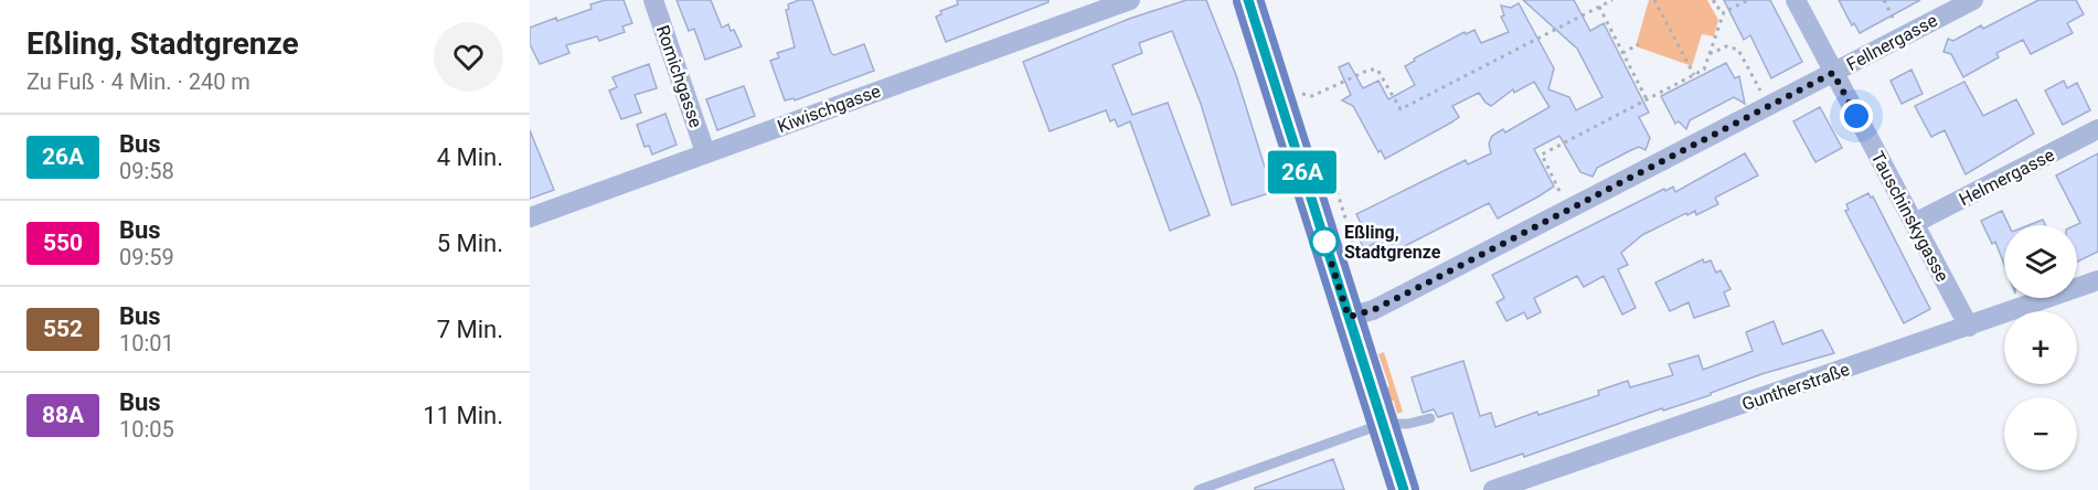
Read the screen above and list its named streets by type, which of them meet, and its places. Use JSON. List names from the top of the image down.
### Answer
{
  "streets": {
    "street": [
      "Fellnergasse",
      "Romichgasse",
      "Kiwischgasse",
      "Helmergasse",
      "Tauschinskygasse",
      "Guntherstraße"
    ]
  },
  "crossings": [
    ["Fellnergasse", "Tauschinskygasse"],
    ["Romichgasse", "Kiwischgasse"],
    ["Helmergasse", "Tauschinskygasse"],
    ["Tauschinskygasse", "Guntherstraße"]
  ],
  "places": ["Eßling, Stadtgrenze"],
  "lines": ["bus line 26A"],
  "page": {
    "heading": ["Eßling, Stadtgrenze", "Zu Fuß · 4 Min. · 240 m"],
    "on_map": "26A",
    "list": [
      {
        "mark": "26A",
        "name": "Bus",
        "note": "09:58",
        "value": "4 Min."
      },
      {
        "mark": "550",
        "name": "Bus",
        "note": "09:59",
        "value": "5 Min."
      },
      {
        "mark": "552",
        "name": "Bus",
        "note": "10:01",
        "value": "7 Min."
      },
      {
        "mark": "88A",
        "name": "Bus",
        "note": "10:05",
        "value": "11 Min."
      }
    ],
    "map_buttons": ["+", "−"]
  }
}
